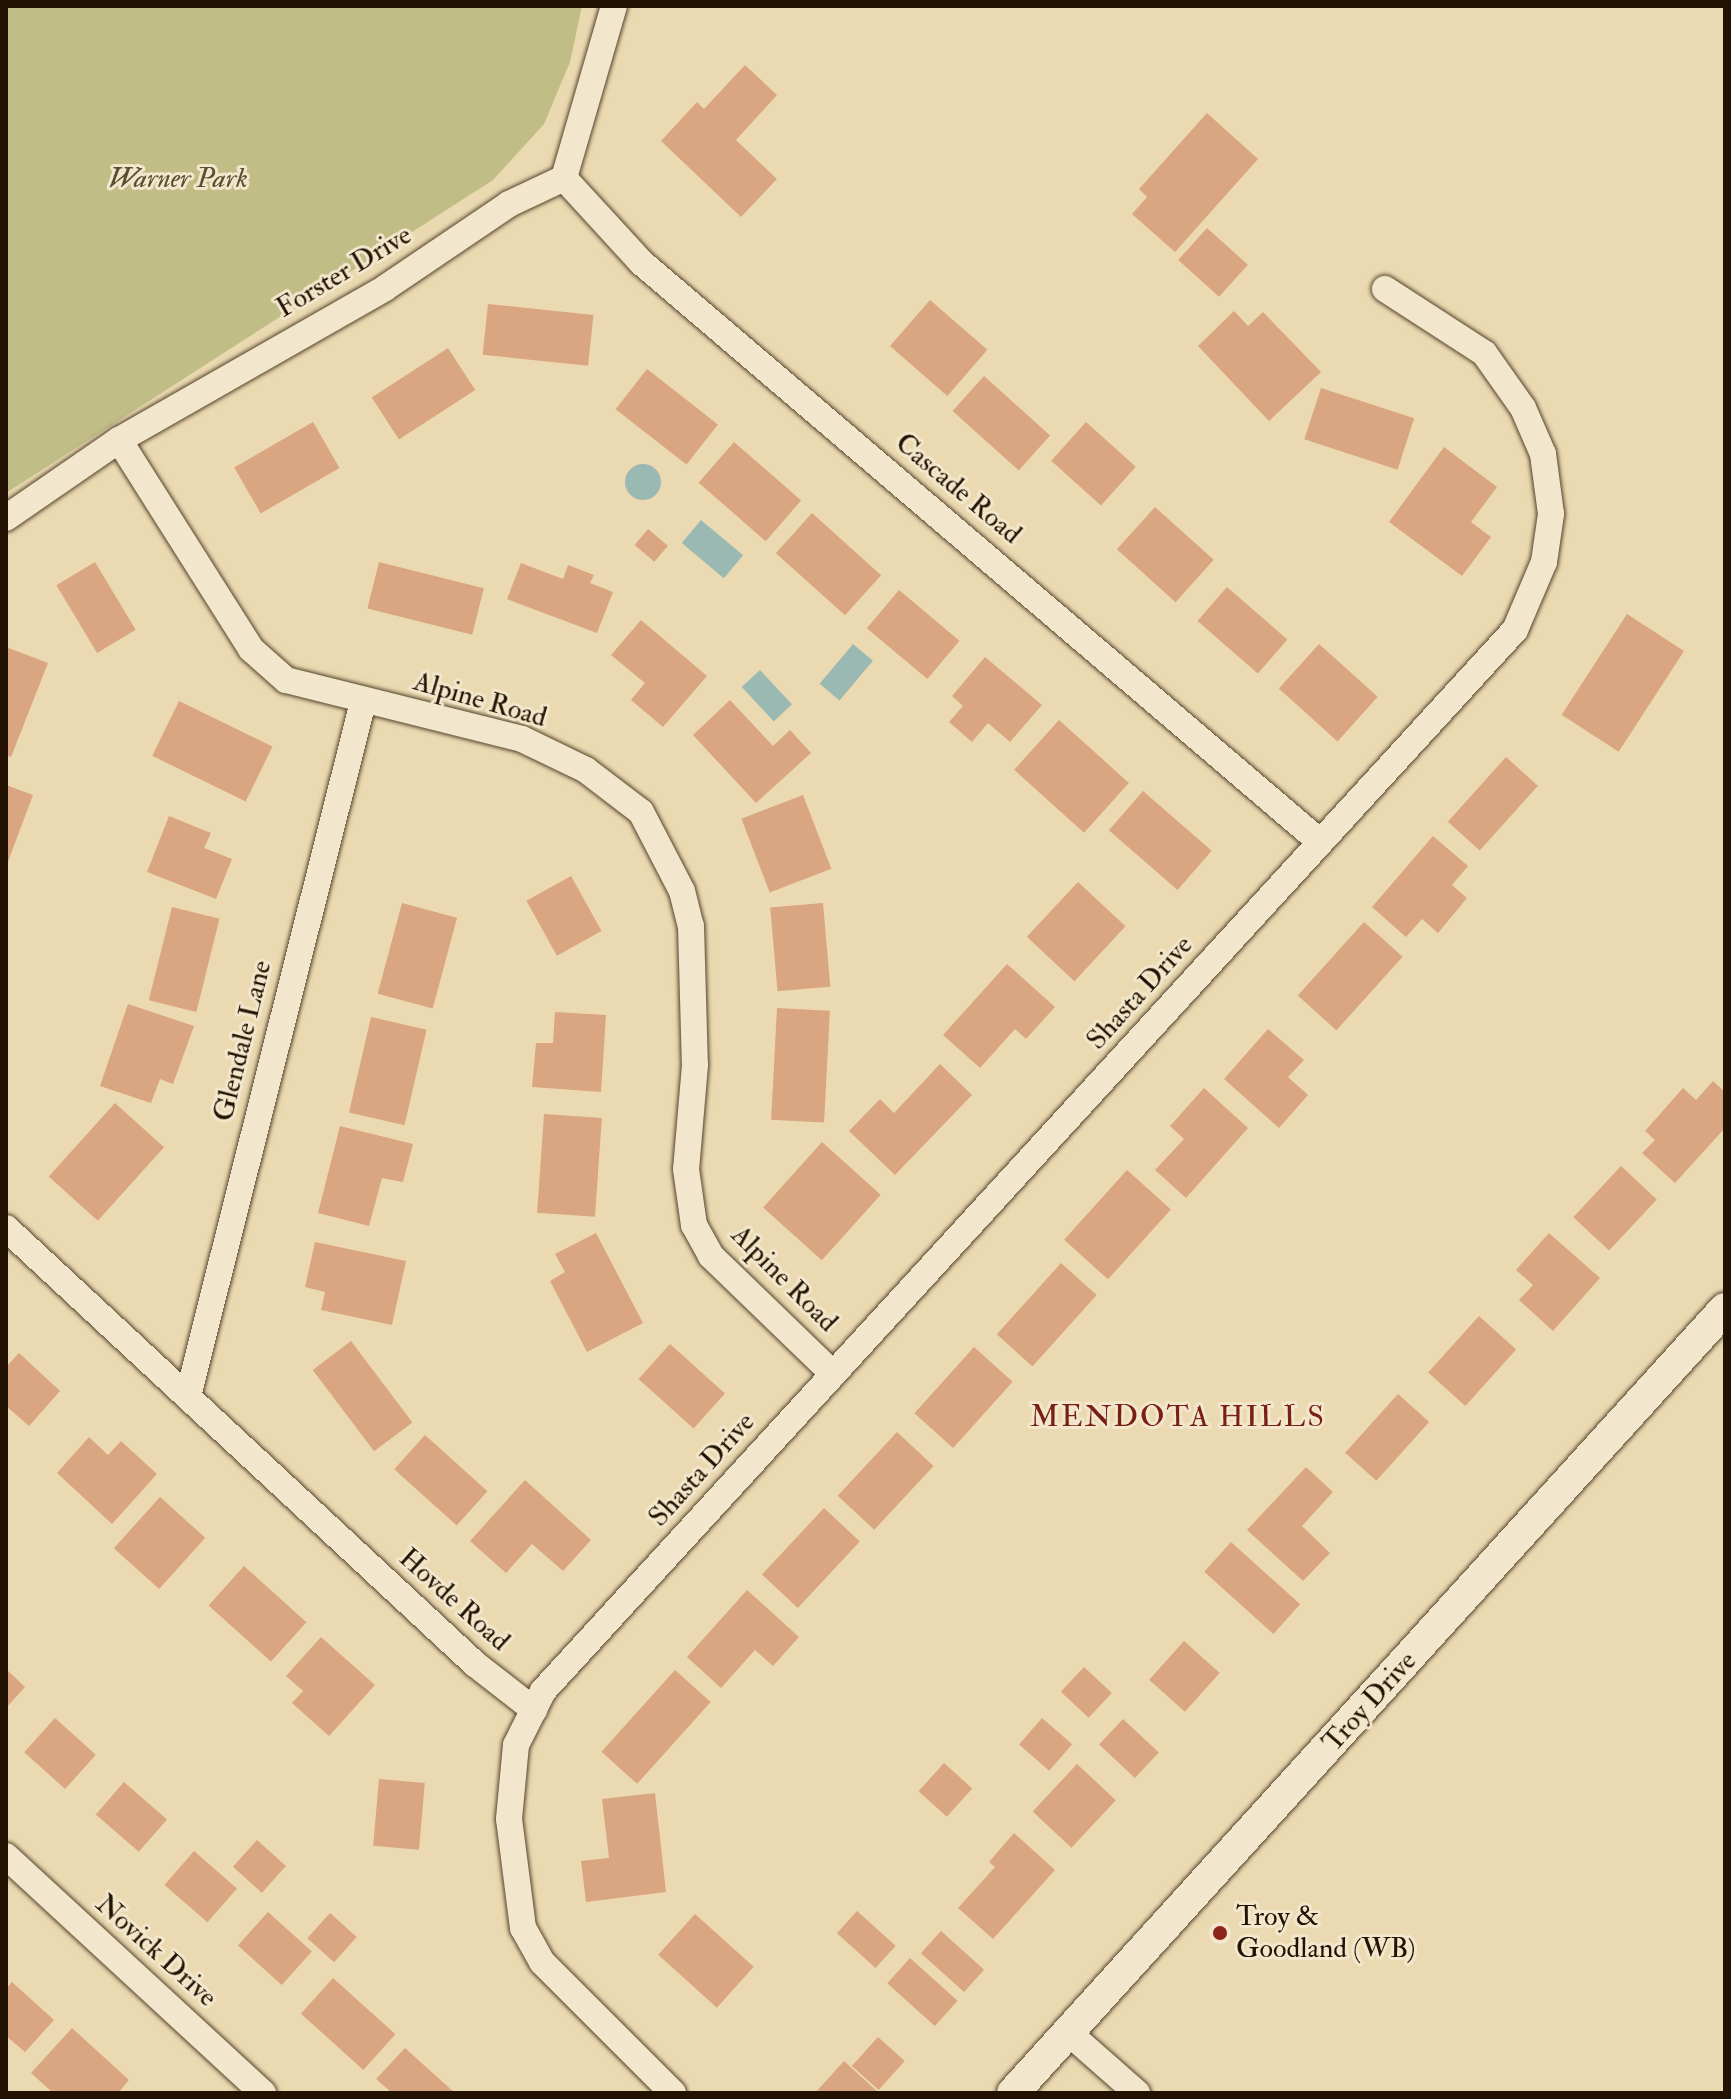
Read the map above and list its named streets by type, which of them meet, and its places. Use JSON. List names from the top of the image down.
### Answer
{
  "streets": {
    "street": [
      "Forster Drive",
      "Cascade Road",
      "Alpine Road",
      "Shasta Drive",
      "Glendale Lane",
      "Hovde Road",
      "Troy Drive",
      "Novick Drive"
    ]
  },
  "crossings": [
    ["Forster Drive", "Cascade Road"],
    ["Forster Drive", "Alpine Road"],
    ["Cascade Road", "Shasta Drive"],
    ["Alpine Road", "Shasta Drive"],
    ["Alpine Road", "Glendale Lane"],
    ["Shasta Drive", "Hovde Road"],
    ["Glendale Lane", "Hovde Road"]
  ],
  "districts": ["MENDOTA HILLS"],
  "parks": ["Warner Park"],
  "places": ["Troy & Goodland (WB)"]
}
